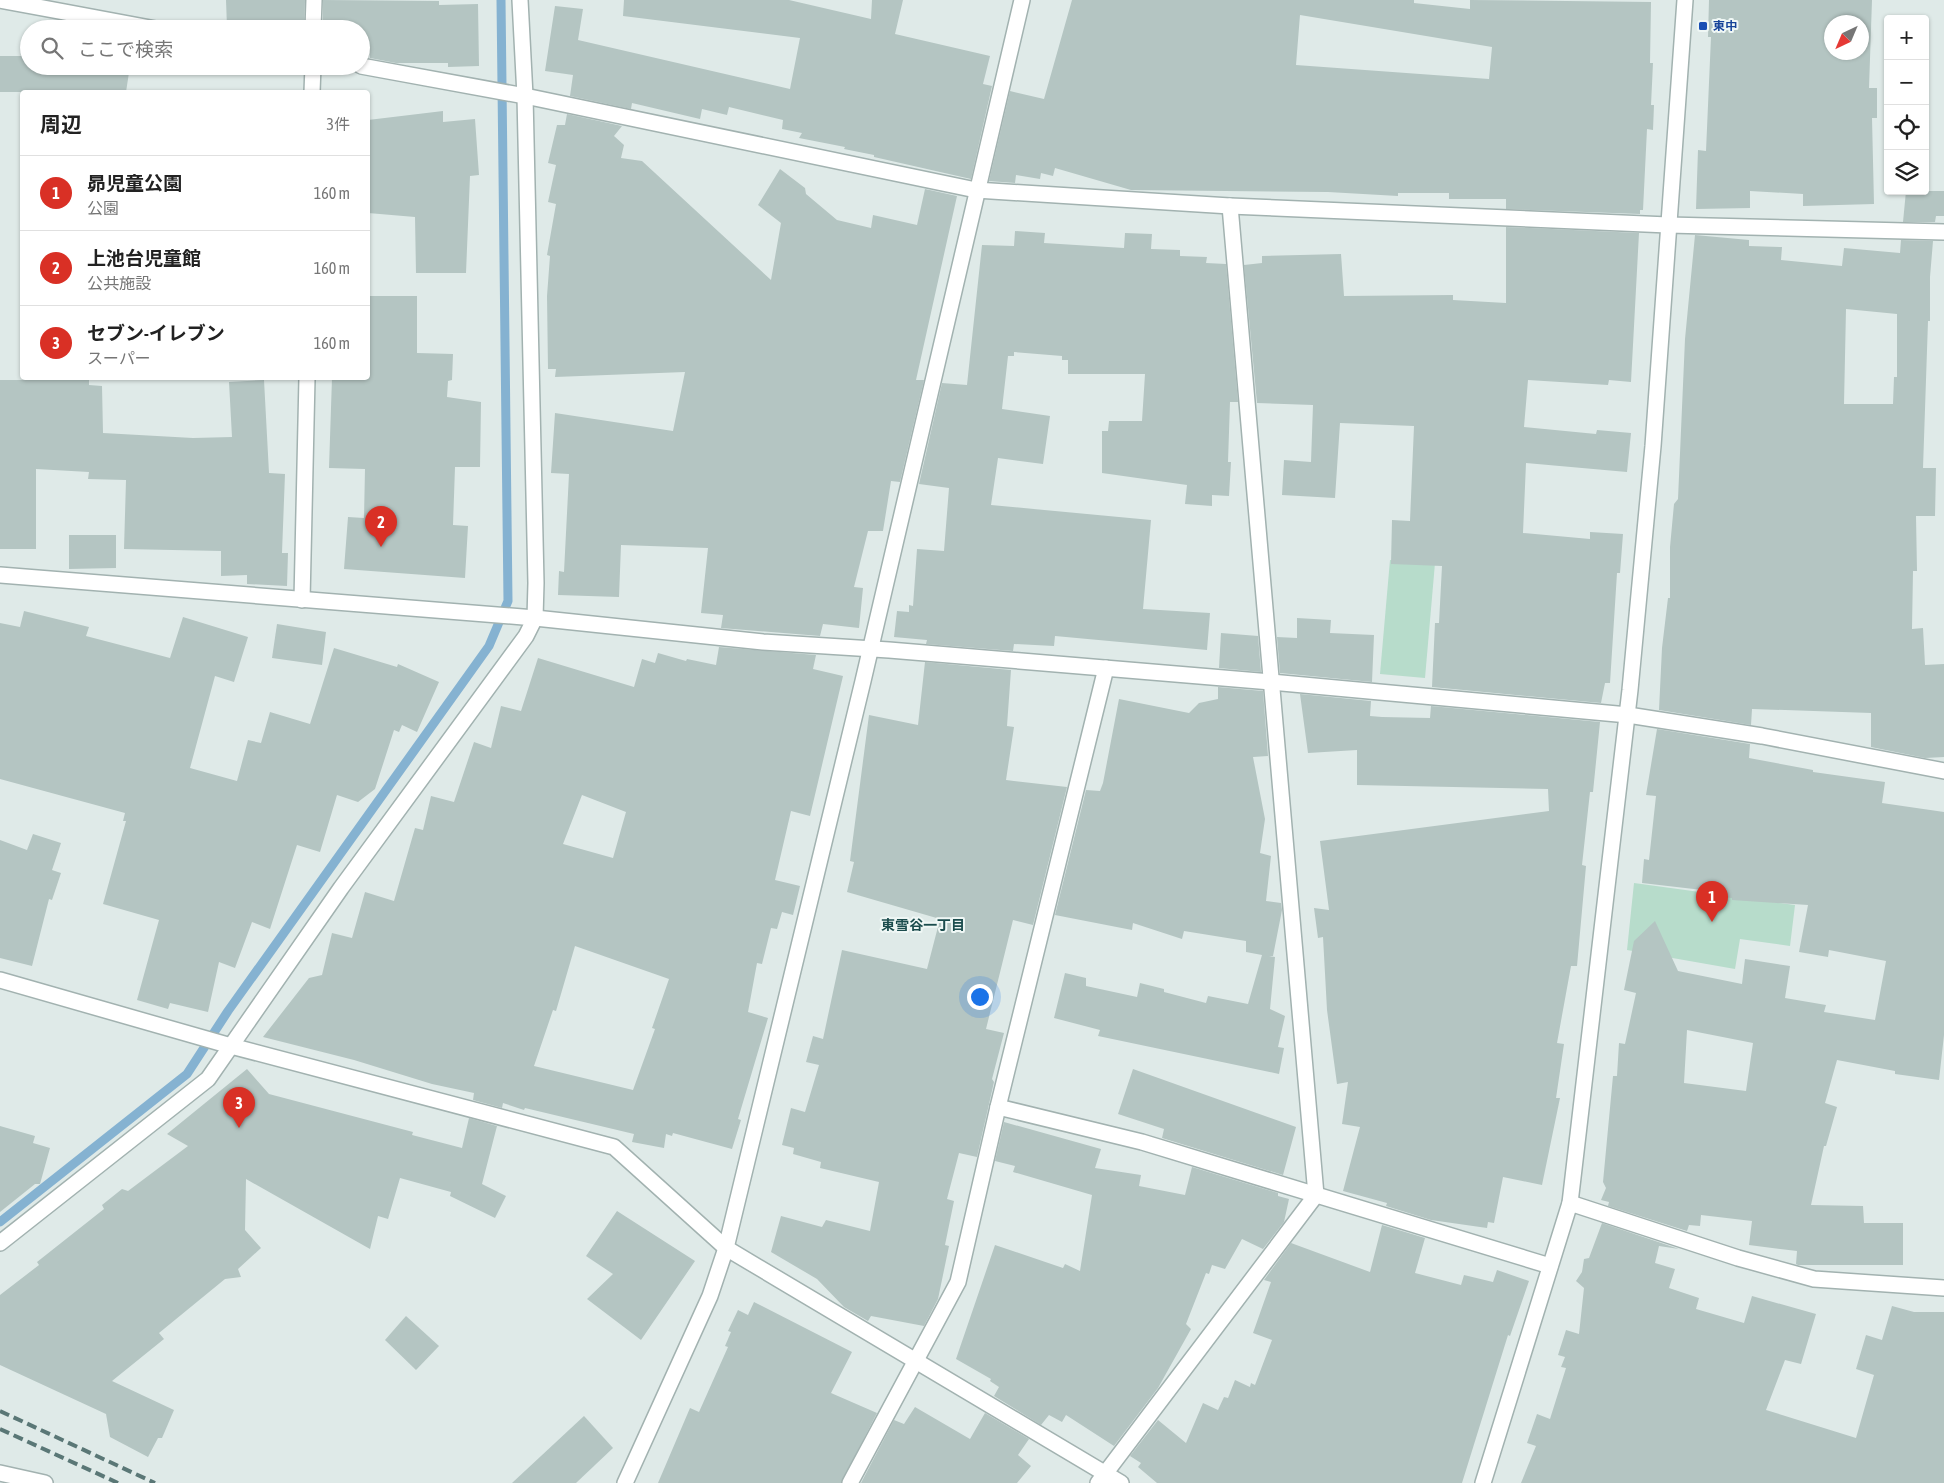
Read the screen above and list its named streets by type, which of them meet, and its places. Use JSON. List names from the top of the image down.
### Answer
{
  "districts": ["東雪谷一丁目"],
  "places": {
    "transit": ["東中"]
  },
  "north": "bottom left",
  "page": {
    "map_buttons": ["+", "−"],
    "search": "ここで検索",
    "heading": ["周辺", "3件"],
    "list": [
      {
        "mark": "1",
        "name": "昴児童公園",
        "note": "公園",
        "value": "160 m"
      },
      {
        "mark": "2",
        "name": "上池台児童館",
        "note": "公共施設",
        "value": "160 m"
      },
      {
        "mark": "3",
        "name": "セブン-イレブン",
        "note": "スーパー",
        "value": "160 m"
      }
    ],
    "pins": ["2", "1", "3"]
  }
}
